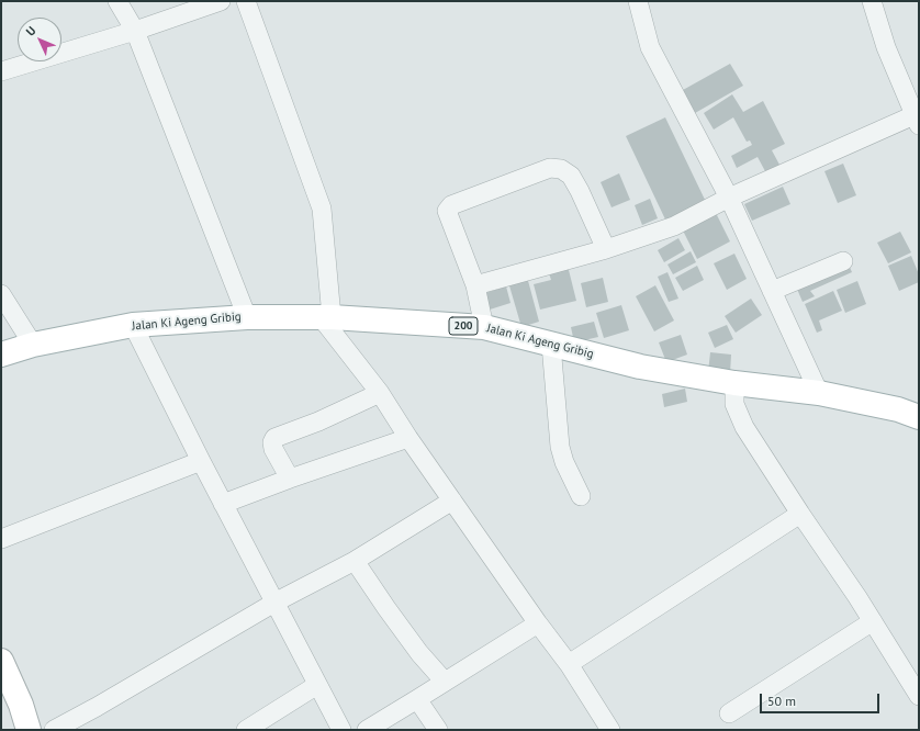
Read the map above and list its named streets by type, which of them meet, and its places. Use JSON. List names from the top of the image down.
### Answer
{
  "streets": {
    "main road": ["Jalan Ki Ageng Gribig", "200"]
  },
  "scale_bar": "50 m",
  "north": "top left"
}
